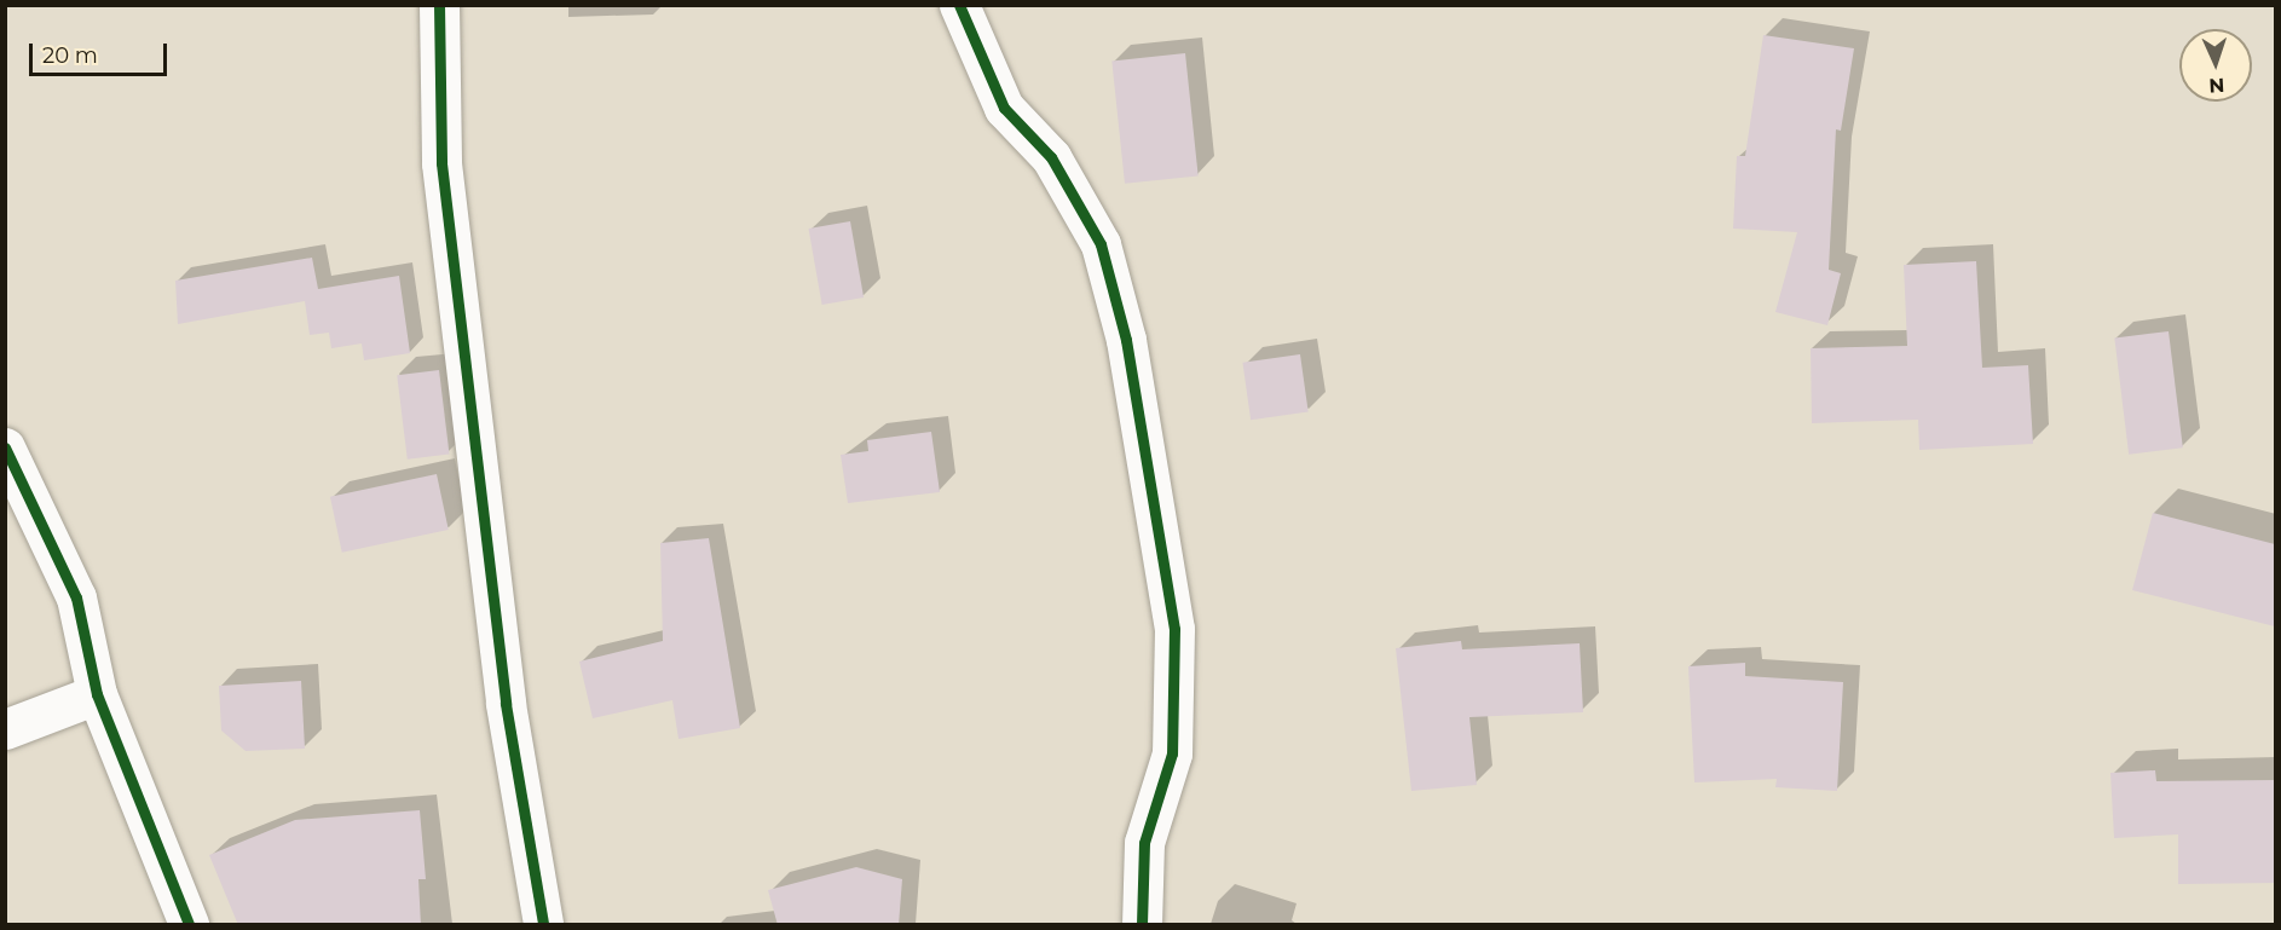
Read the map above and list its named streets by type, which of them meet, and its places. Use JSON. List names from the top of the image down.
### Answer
{
  "scale_bar": "20 m",
  "north": "bottom"
}
